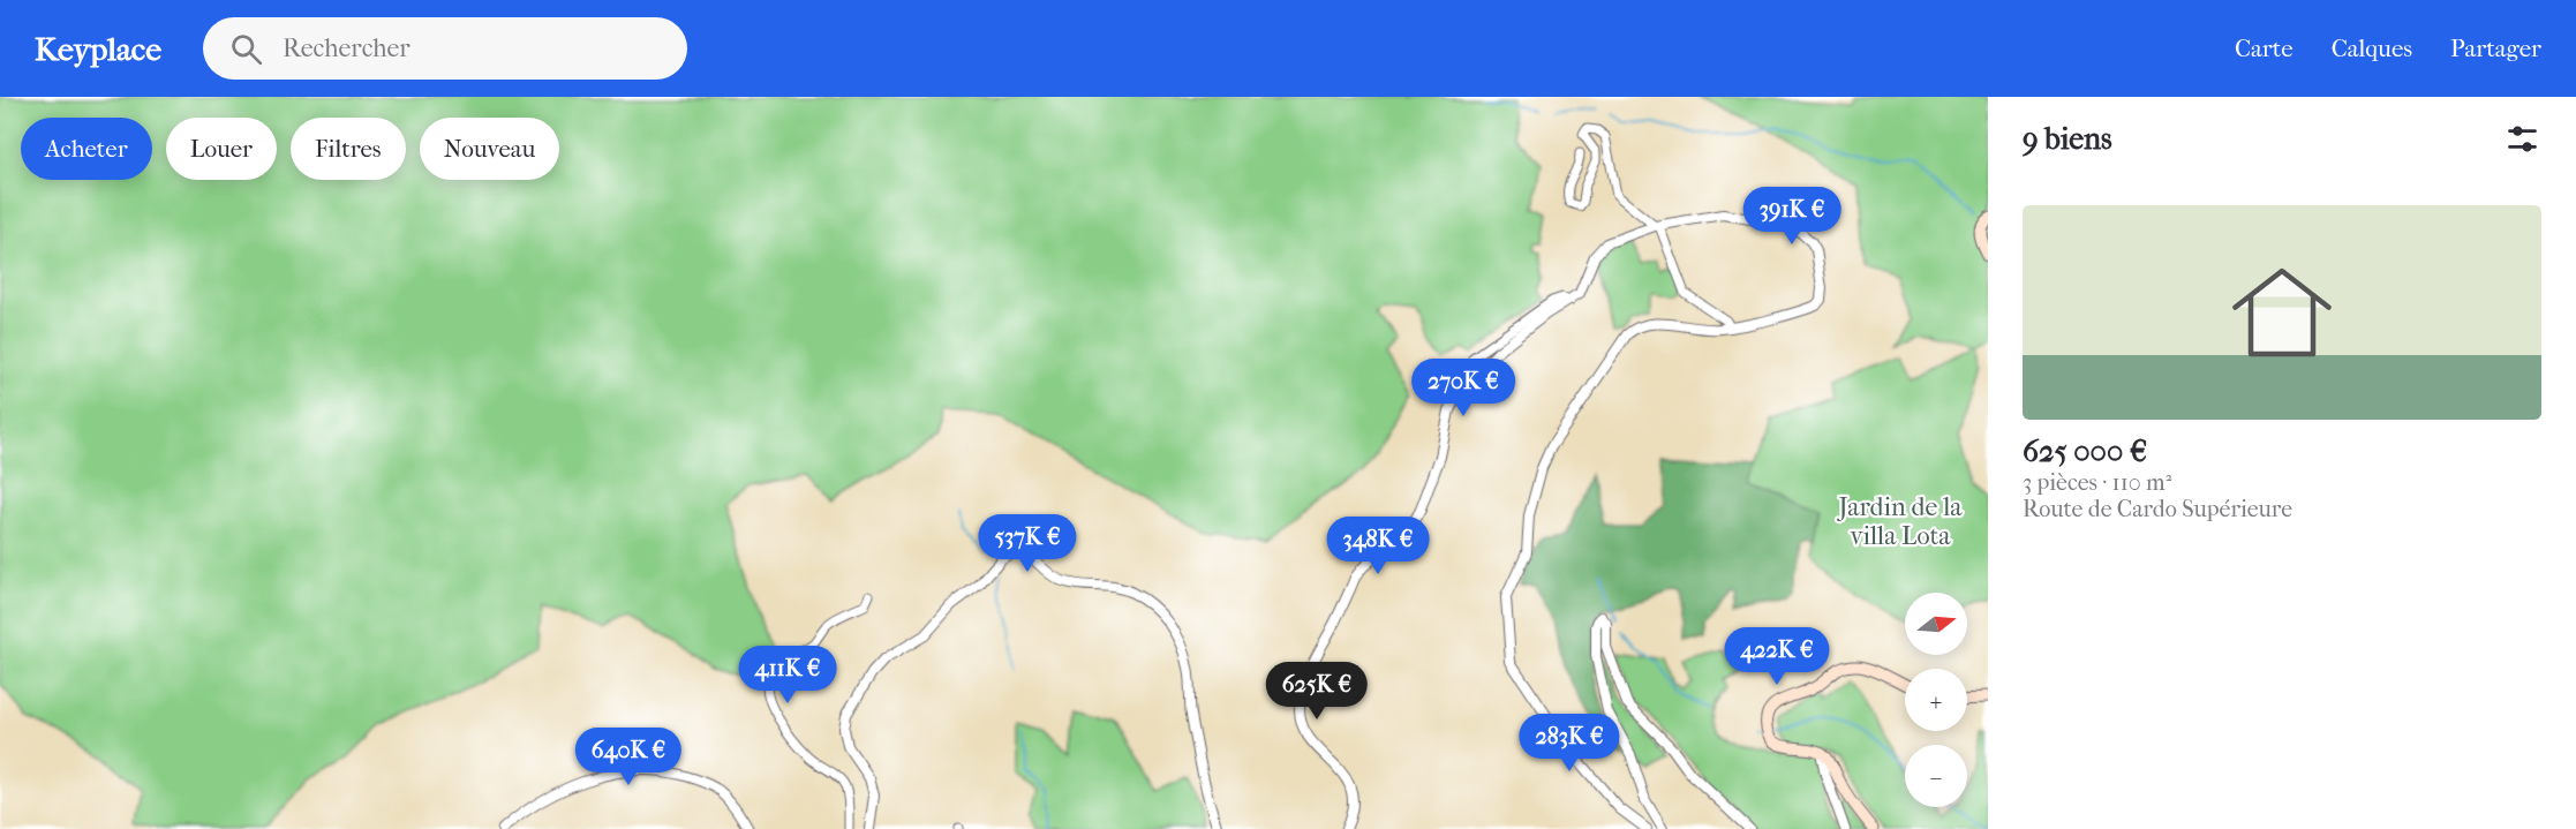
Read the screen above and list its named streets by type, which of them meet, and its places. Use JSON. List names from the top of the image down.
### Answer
{
  "parks": ["Jardin de la villa Lota"],
  "north": "right",
  "page": {
    "header": "Keyplace",
    "search": "Rechercher",
    "nav": ["Carte", "Calques", "Partager"],
    "heading": "9 biens",
    "chip": [
      "Acheter",
      "Louer",
      "Filtres",
      "Nouveau"
    ],
    "list": [
      {
        "name": "625 000 €",
        "note": "3 pièces · 110 m² · Route de Cardo Supérieure"
      }
    ],
    "price": [
      "391K €",
      "270K €",
      "537K €",
      "348K €",
      "422K €",
      "411K €",
      "625K €",
      "283K €",
      "640K €"
    ],
    "map_buttons": ["+", "−"]
  }
}
